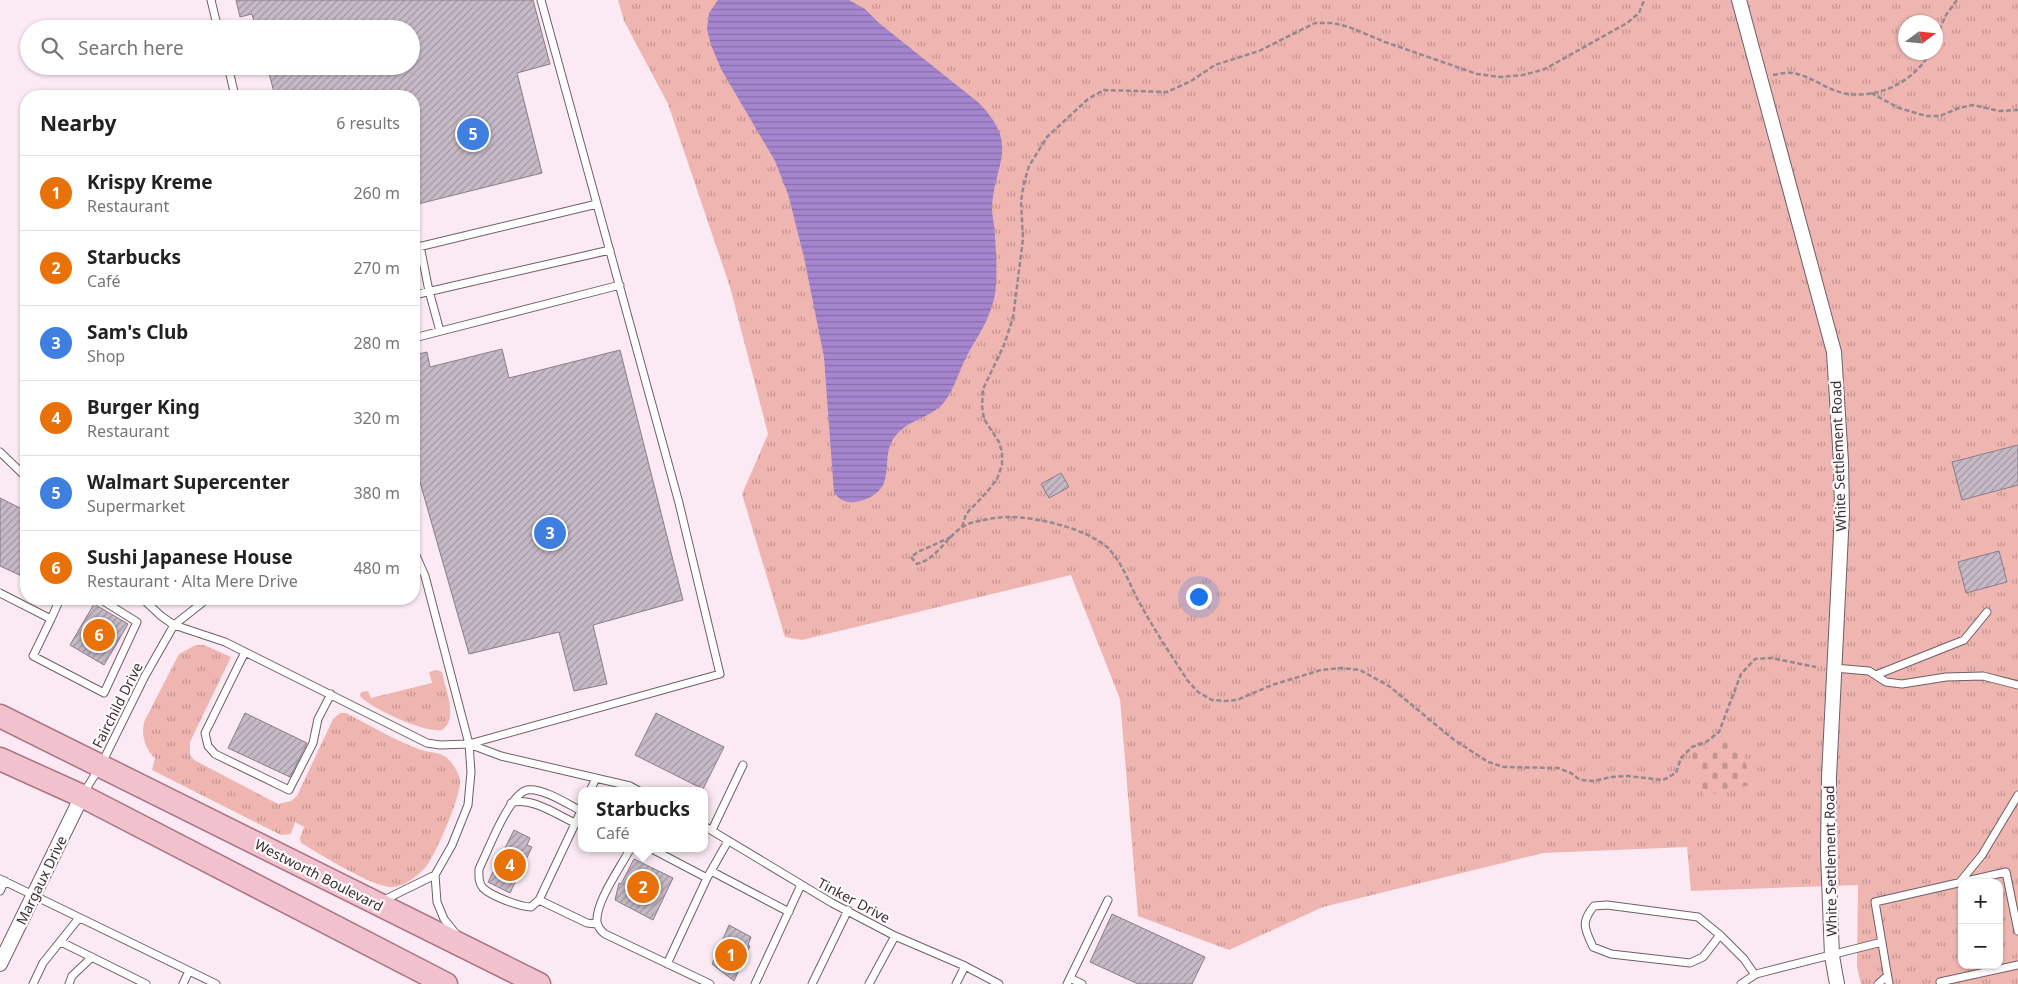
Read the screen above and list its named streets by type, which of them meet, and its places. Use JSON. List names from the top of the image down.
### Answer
{
  "streets": {
    "main road": ["Westworth Boulevard"],
    "street": ["White Settlement Road", "Margaux Drive"],
    "lane": ["Fairchild Drive", "Tinker Drive"]
  },
  "crossings": [
    ["Fairchild Drive", "Westworth Boulevard"],
    ["Fairchild Drive", "Margaux Drive"]
  ],
  "north": "right",
  "page": {
    "search": "Search here",
    "heading": ["Nearby", "6 results"],
    "pins": [
      "5",
      "3",
      "6",
      "4",
      "2",
      "1"
    ],
    "list": [
      {
        "mark": "1",
        "name": "Krispy Kreme",
        "note": "Restaurant",
        "value": "260 m"
      },
      {
        "mark": "2",
        "name": "Starbucks",
        "note": "Café",
        "value": "270 m"
      },
      {
        "mark": "3",
        "name": "Sam's Club",
        "note": "Shop",
        "value": "280 m"
      },
      {
        "mark": "4",
        "name": "Burger King",
        "note": "Restaurant",
        "value": "320 m"
      },
      {
        "mark": "5",
        "name": "Walmart Supercenter",
        "note": "Supermarket",
        "value": "380 m"
      },
      {
        "mark": "6",
        "name": "Sushi Japanese House",
        "note": "Restaurant · Alta Mere Drive",
        "value": "480 m"
      }
    ],
    "popup": ["Starbucks", "Café"],
    "map_buttons": ["+", "−"]
  }
}
